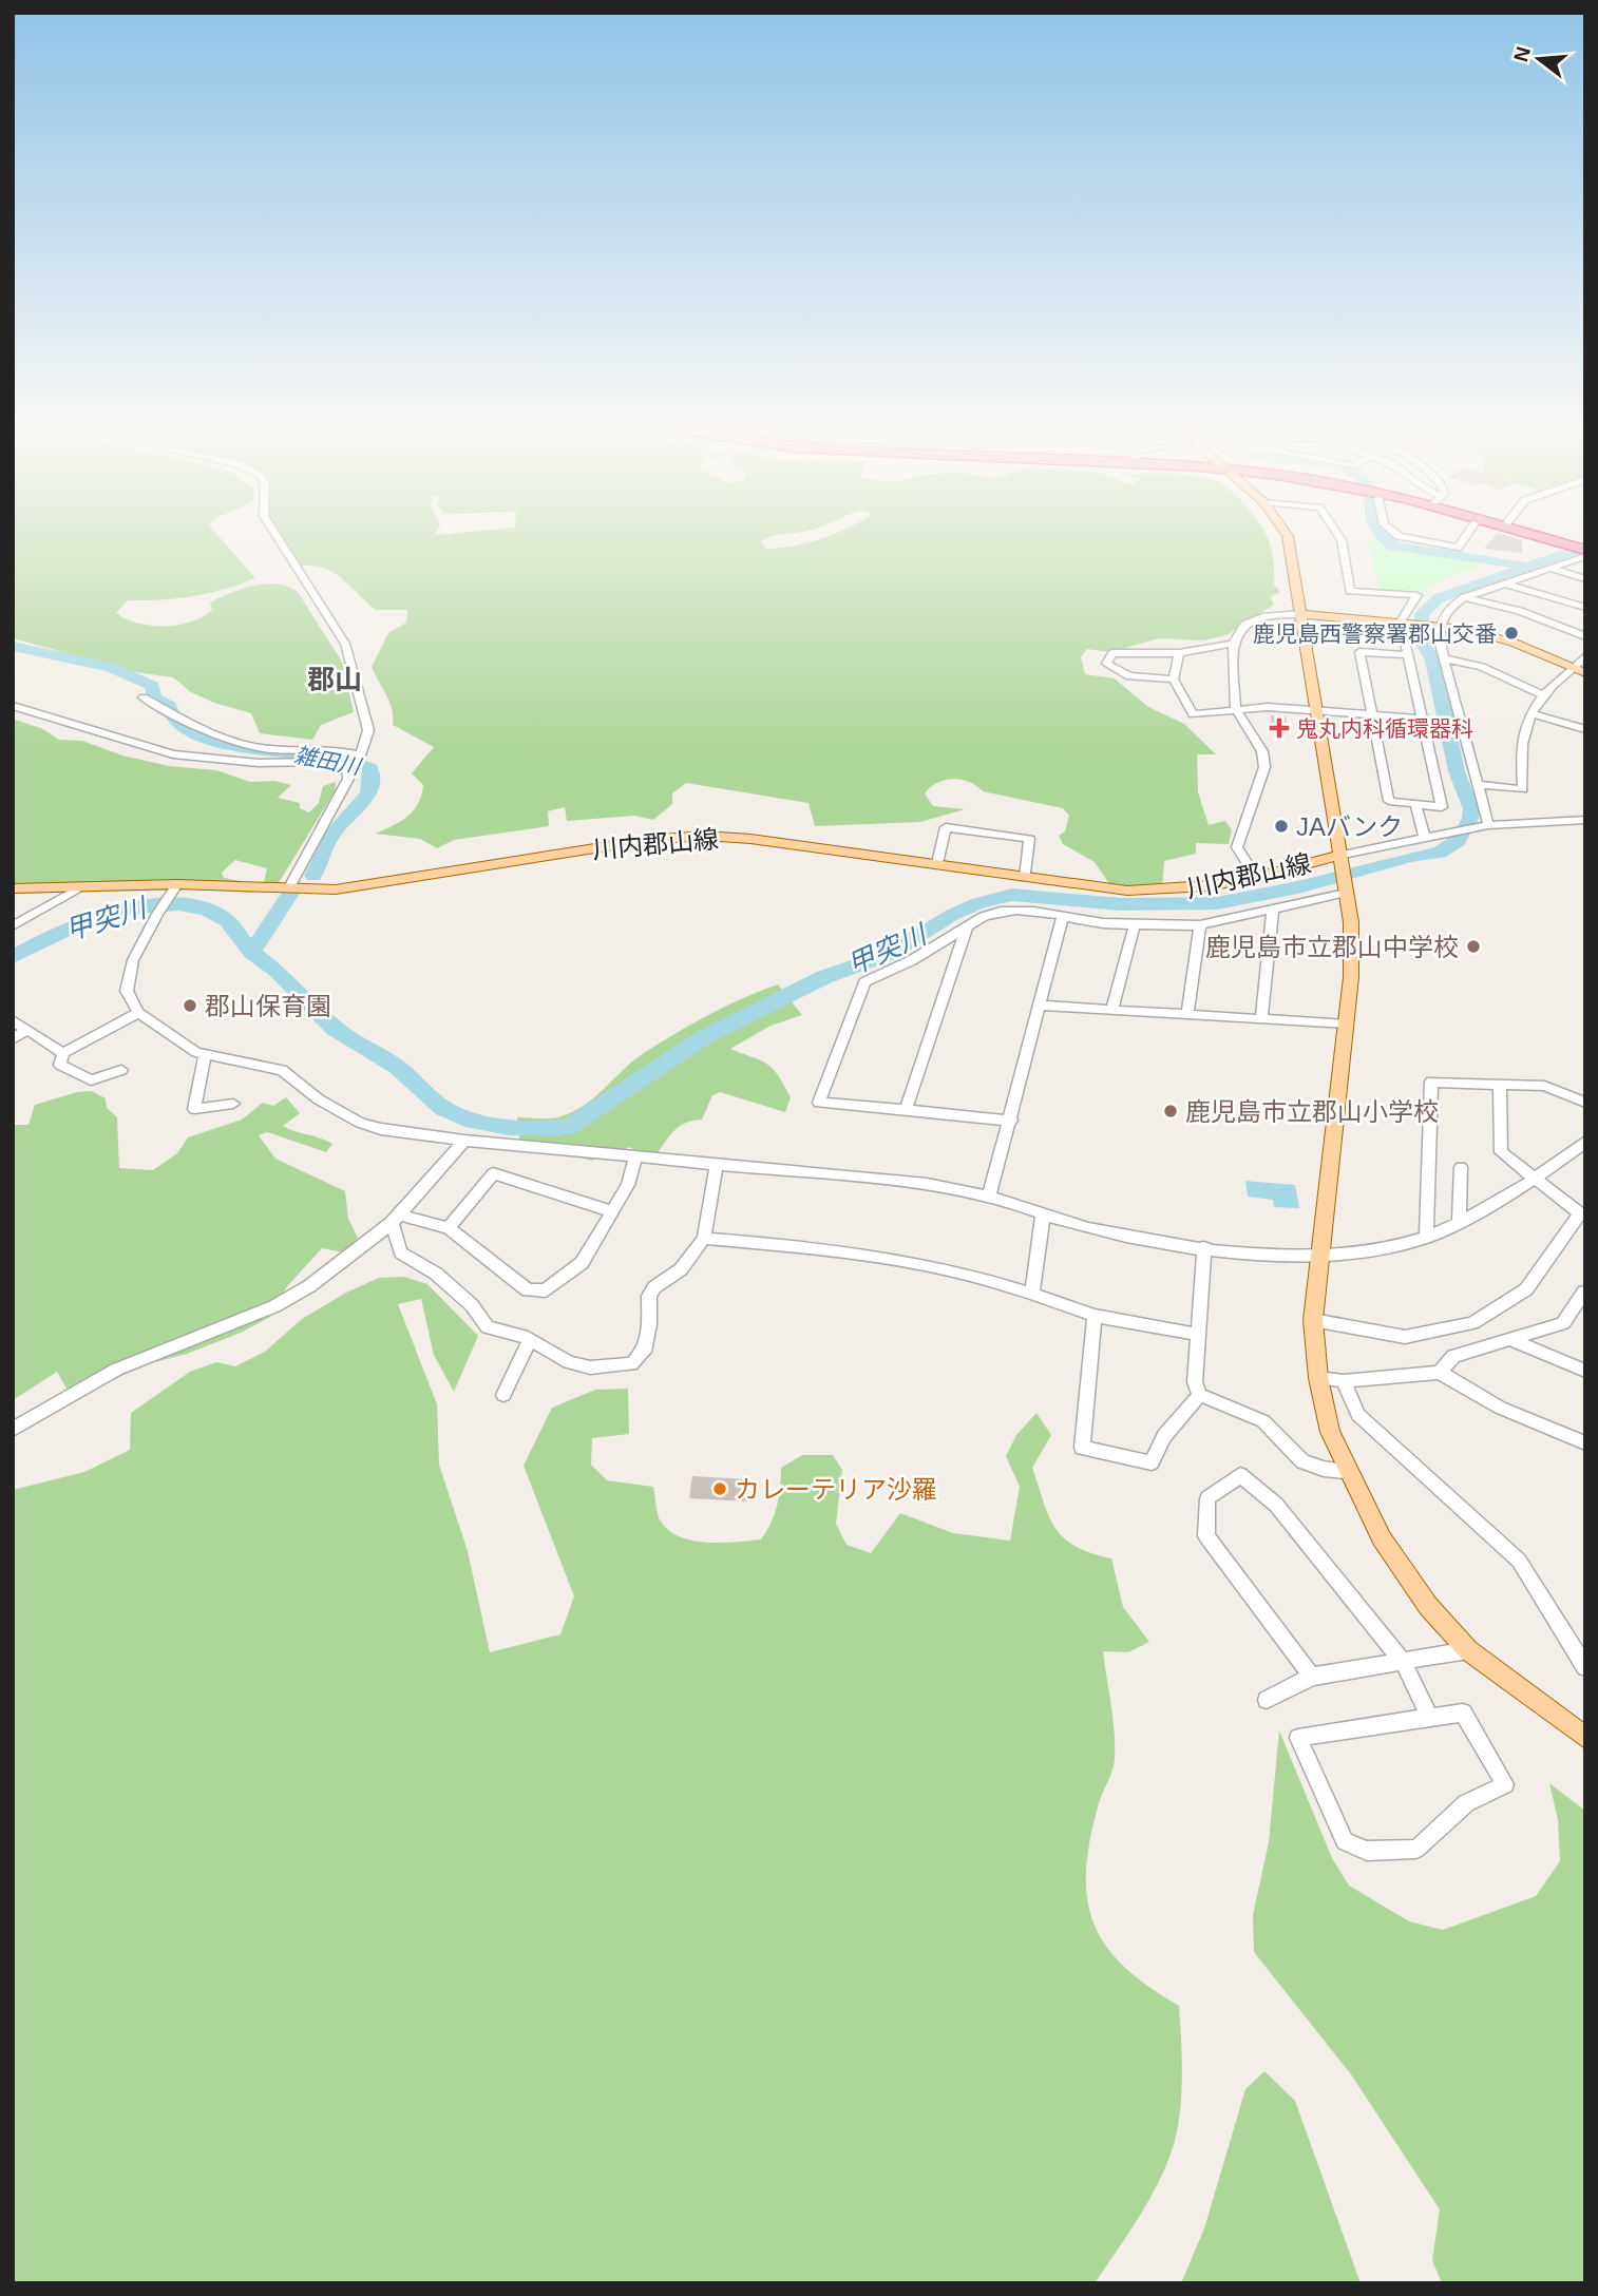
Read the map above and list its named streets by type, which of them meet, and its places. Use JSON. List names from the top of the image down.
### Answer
{
  "streets": {
    "main road": ["川内郡山線"]
  },
  "districts": ["郡山"],
  "water": ["雑田川", "甲突川"],
  "places": {
    "other": [
      "鹿児島西警察署郡山交番",
      "JAバンク",
      "鹿児島市立郡山中学校",
      "郡山保育園",
      "鹿児島市立郡山小学校",
      "カレーテリア沙羅"
    ],
    "health": ["鬼丸内科循環器科"]
  },
  "north": "left"
}
